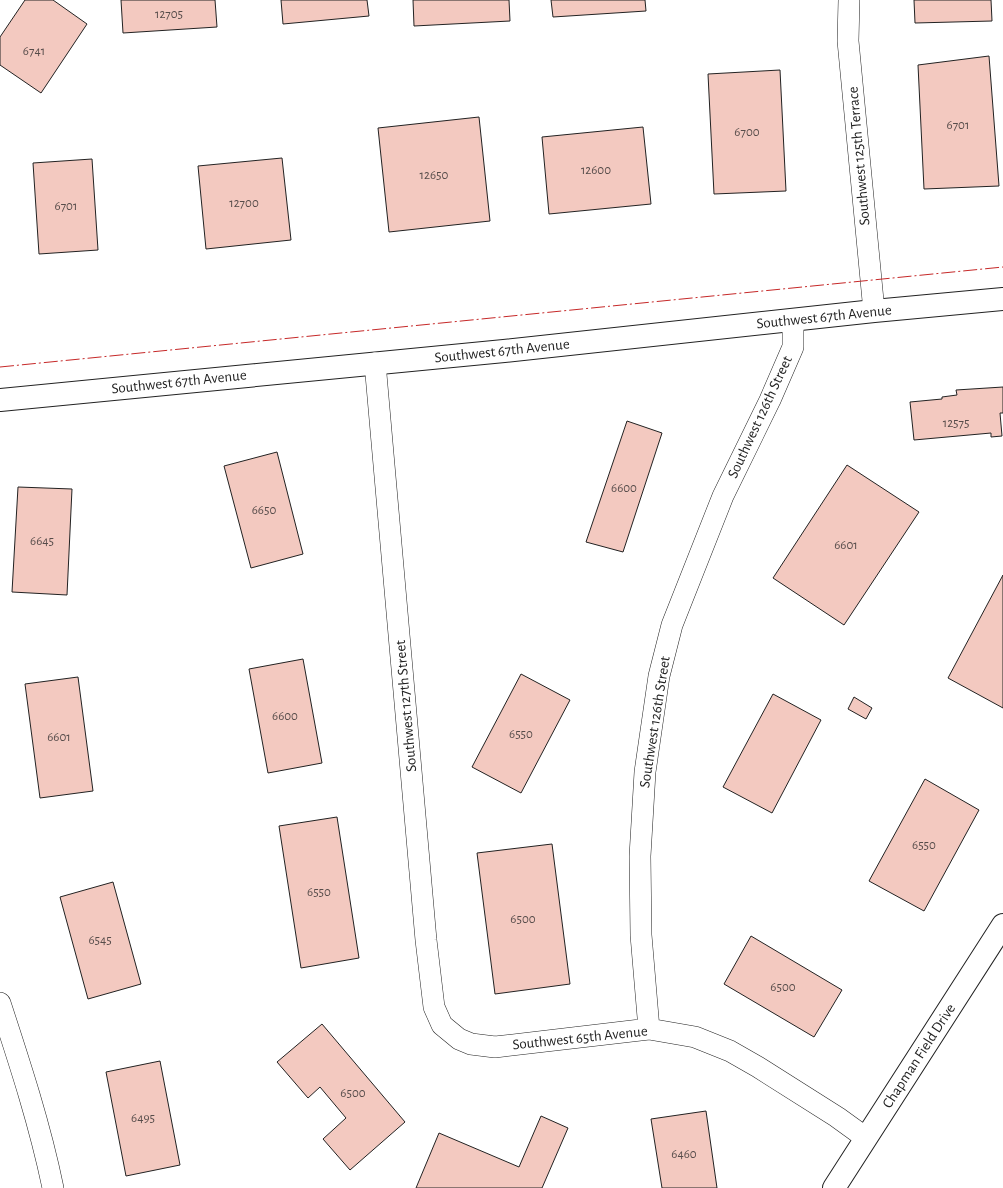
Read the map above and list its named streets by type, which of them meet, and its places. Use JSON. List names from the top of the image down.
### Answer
{
  "streets": {
    "main road": ["Southwest 67th Avenue", "Chapman Field Drive"],
    "street": [
      "Southwest 125th Terrace",
      "Southwest 126th Street",
      "Southwest 127th Street",
      "Southwest 65th Avenue"
    ]
  },
  "crossings": [
    ["Southwest 125th Terrace", "Southwest 67th Avenue"],
    ["Southwest 67th Avenue", "Southwest 126th Street"],
    ["Southwest 67th Avenue", "Southwest 127th Street"],
    ["Southwest 126th Street", "Southwest 65th Avenue"],
    ["Southwest 127th Street", "Southwest 65th Avenue"],
    ["Southwest 65th Avenue", "Chapman Field Drive"]
  ],
  "house_numbers": [
    "12705",
    "6741",
    "6701",
    "6700",
    "12600",
    "12650",
    "12700",
    "6701",
    "12575",
    "6600",
    "6650",
    "6645",
    "6601",
    "6600",
    "6550",
    "6601",
    "6550",
    "6550",
    "6500",
    "6545",
    "6500",
    "6500",
    "6495",
    "6460"
  ]
}
